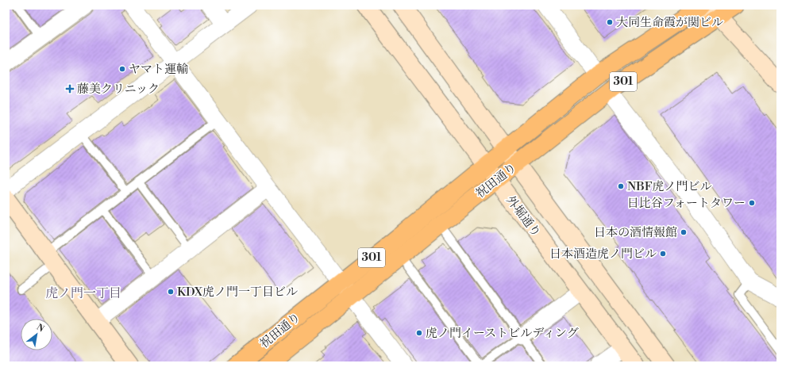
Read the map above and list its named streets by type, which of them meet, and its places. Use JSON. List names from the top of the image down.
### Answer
{
  "streets": {
    "main road": ["301", "祝田通り", "外堀通り"]
  },
  "crossings": [
    ["祝田通り", "外堀通り"]
  ],
  "districts": ["虎ノ門一丁目"],
  "places": {
    "other": [
      "大同生命霞が関ビル",
      "ヤマト運輸",
      "NBF虎ノ門ビル",
      "日比谷フォートタワー",
      "日本の酒情報館",
      "日本酒造虎ノ門ビル",
      "KDX虎ノ門一丁目ビル",
      "虎ノ門イーストビルディング"
    ],
    "health": ["藤美クリニック"]
  },
  "north": "top right"
}
